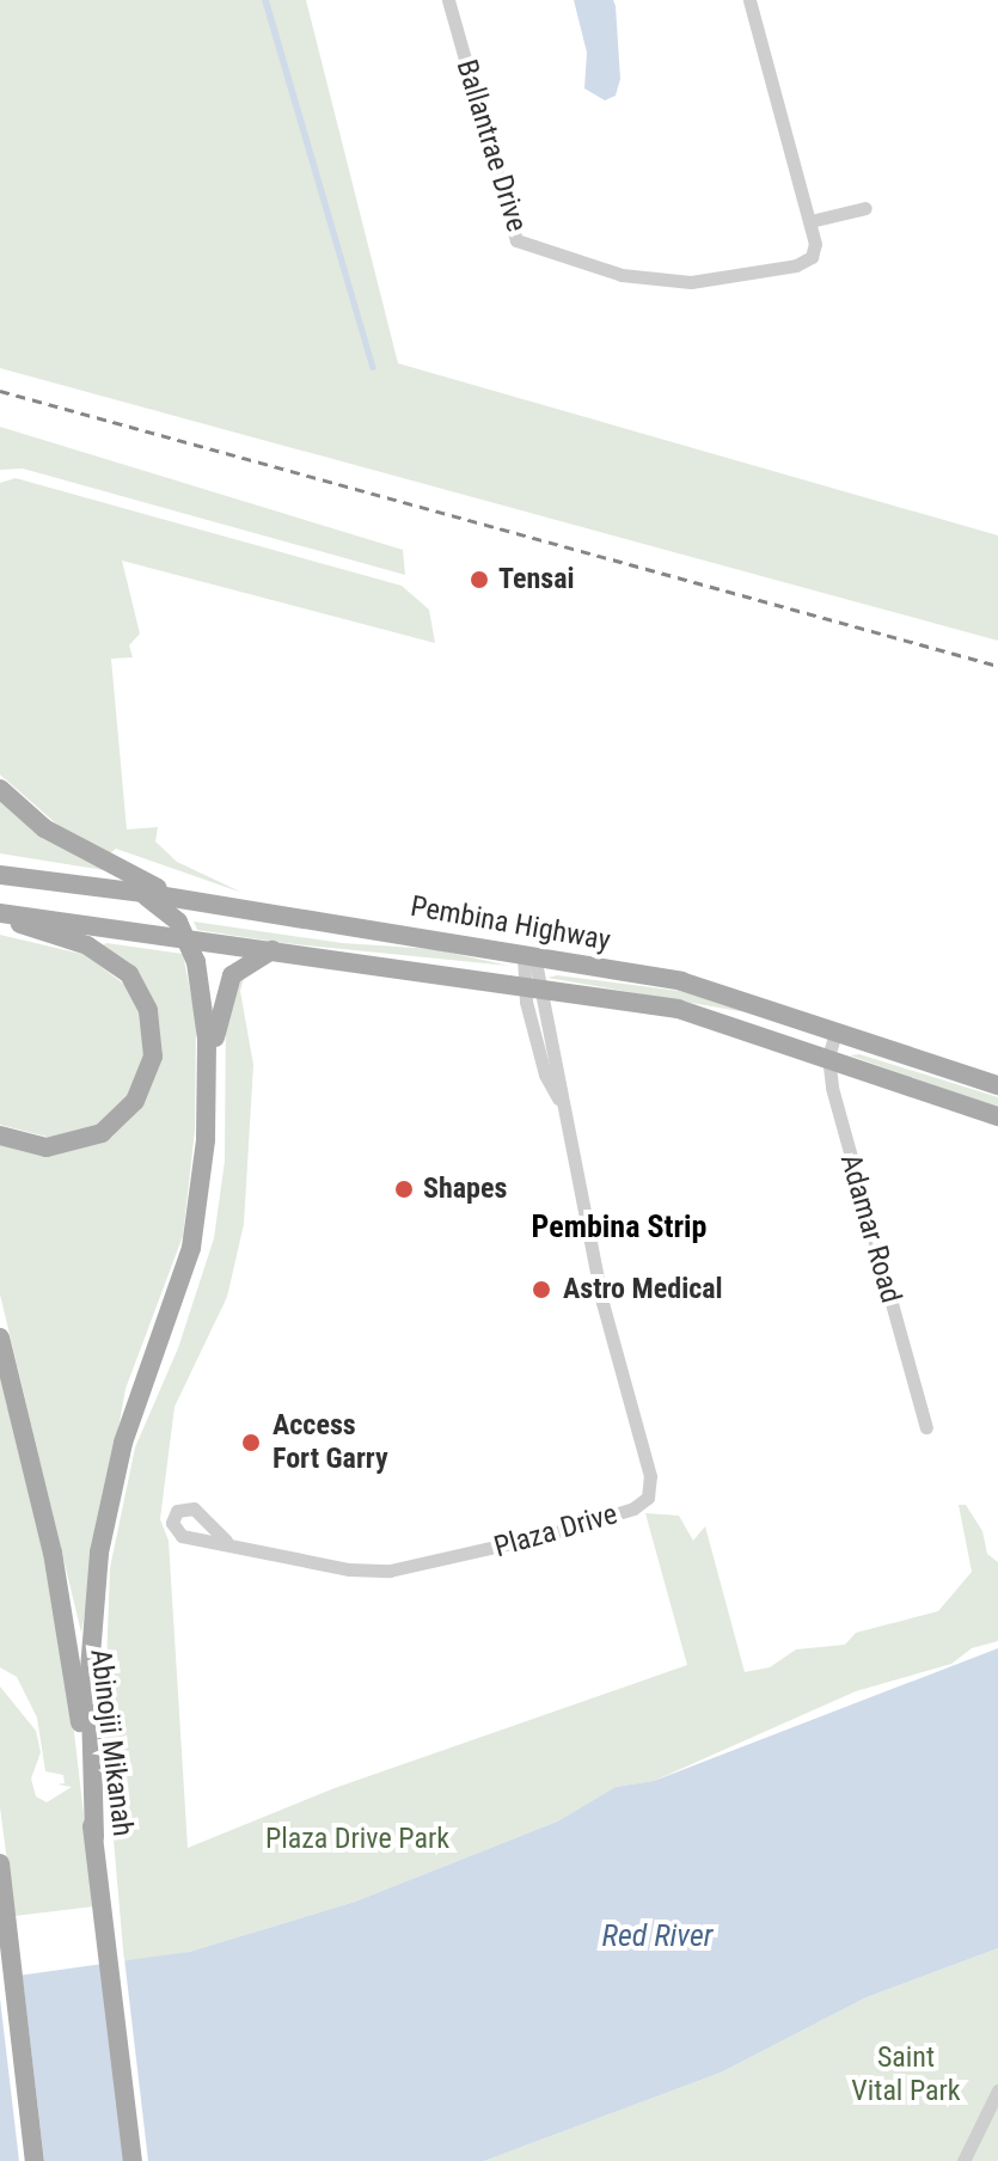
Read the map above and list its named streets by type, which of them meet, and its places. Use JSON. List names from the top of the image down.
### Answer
{
  "streets": {
    "main road": ["Pembina Highway", "Abinojii Mikanah"],
    "street": ["Ballantrae Drive", "Adamar Road", "Plaza Drive"]
  },
  "crossings": [
    ["Pembina Highway", "Adamar Road"],
    ["Pembina Highway", "Plaza Drive"]
  ],
  "districts": ["Pembina Strip"],
  "water": ["Red River"],
  "parks": ["Plaza Drive Park", "Saint Vital Park"],
  "places": [
    "Tensai",
    "Shapes",
    "Astro Medical",
    "Access Fort Garry"
  ]
}
